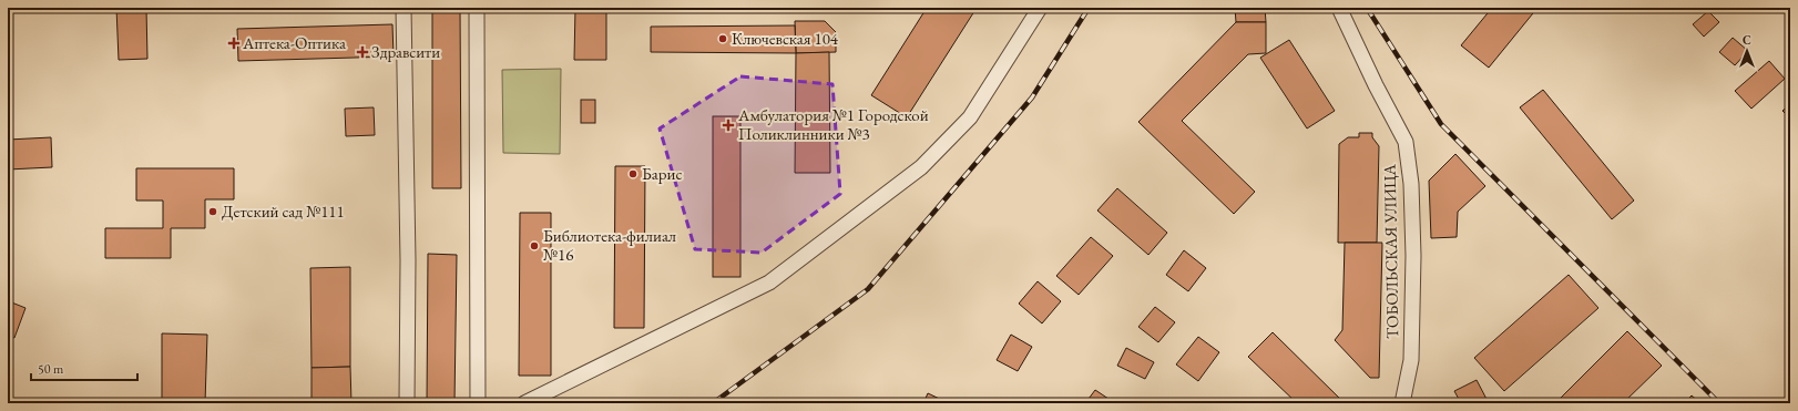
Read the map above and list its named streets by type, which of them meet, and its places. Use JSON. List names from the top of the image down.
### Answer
{
  "streets": {
    "street": ["ТОБОЛЬСКАЯ УЛИЦА"]
  },
  "places": {
    "other": [
      "Ключевская 104",
      "Барис",
      "Детский сад №111",
      "Библиотека-филиал №16"
    ],
    "health": ["Аптека-Оптика", "Здравсити", "Амбулатория №1 Городской Поликлинники №3"]
  },
  "scale_bar": "50 m",
  "north": "top"
}
